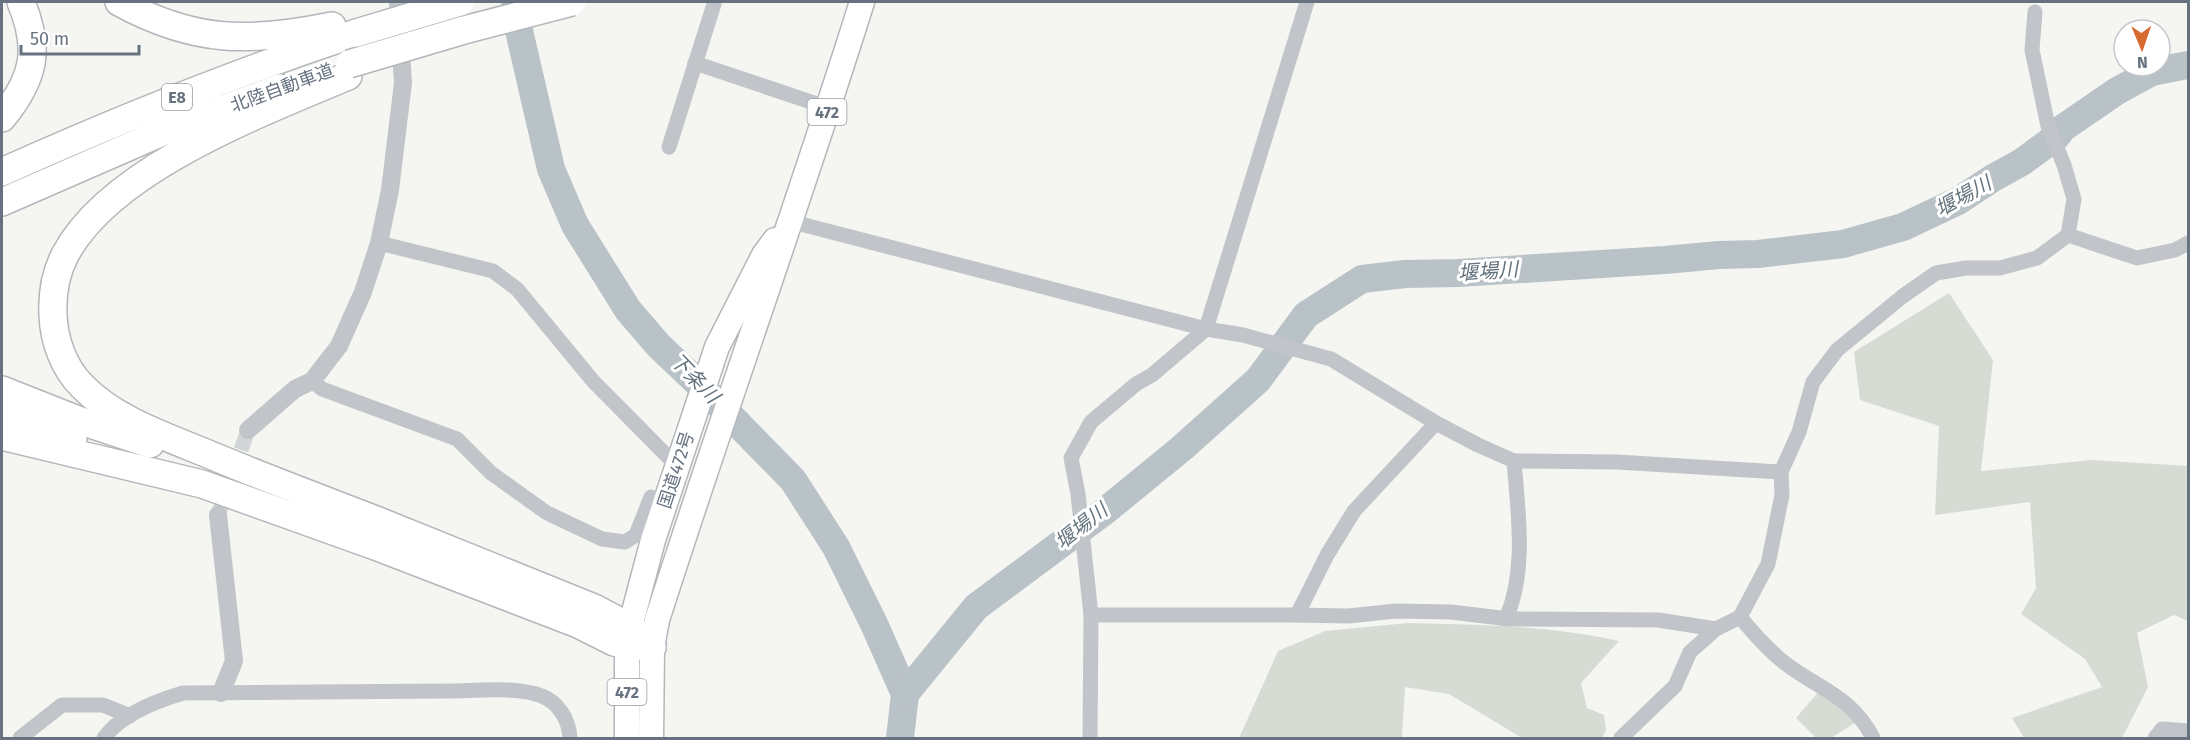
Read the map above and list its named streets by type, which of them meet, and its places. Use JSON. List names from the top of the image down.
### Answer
{
  "streets": {
    "highway": [
      "北陸自動車道",
      "E8",
      "472",
      "国道472号"
    ]
  },
  "water": ["堰場川", "下条川"],
  "scale_bar": "50 m",
  "north": "bottom"
}
